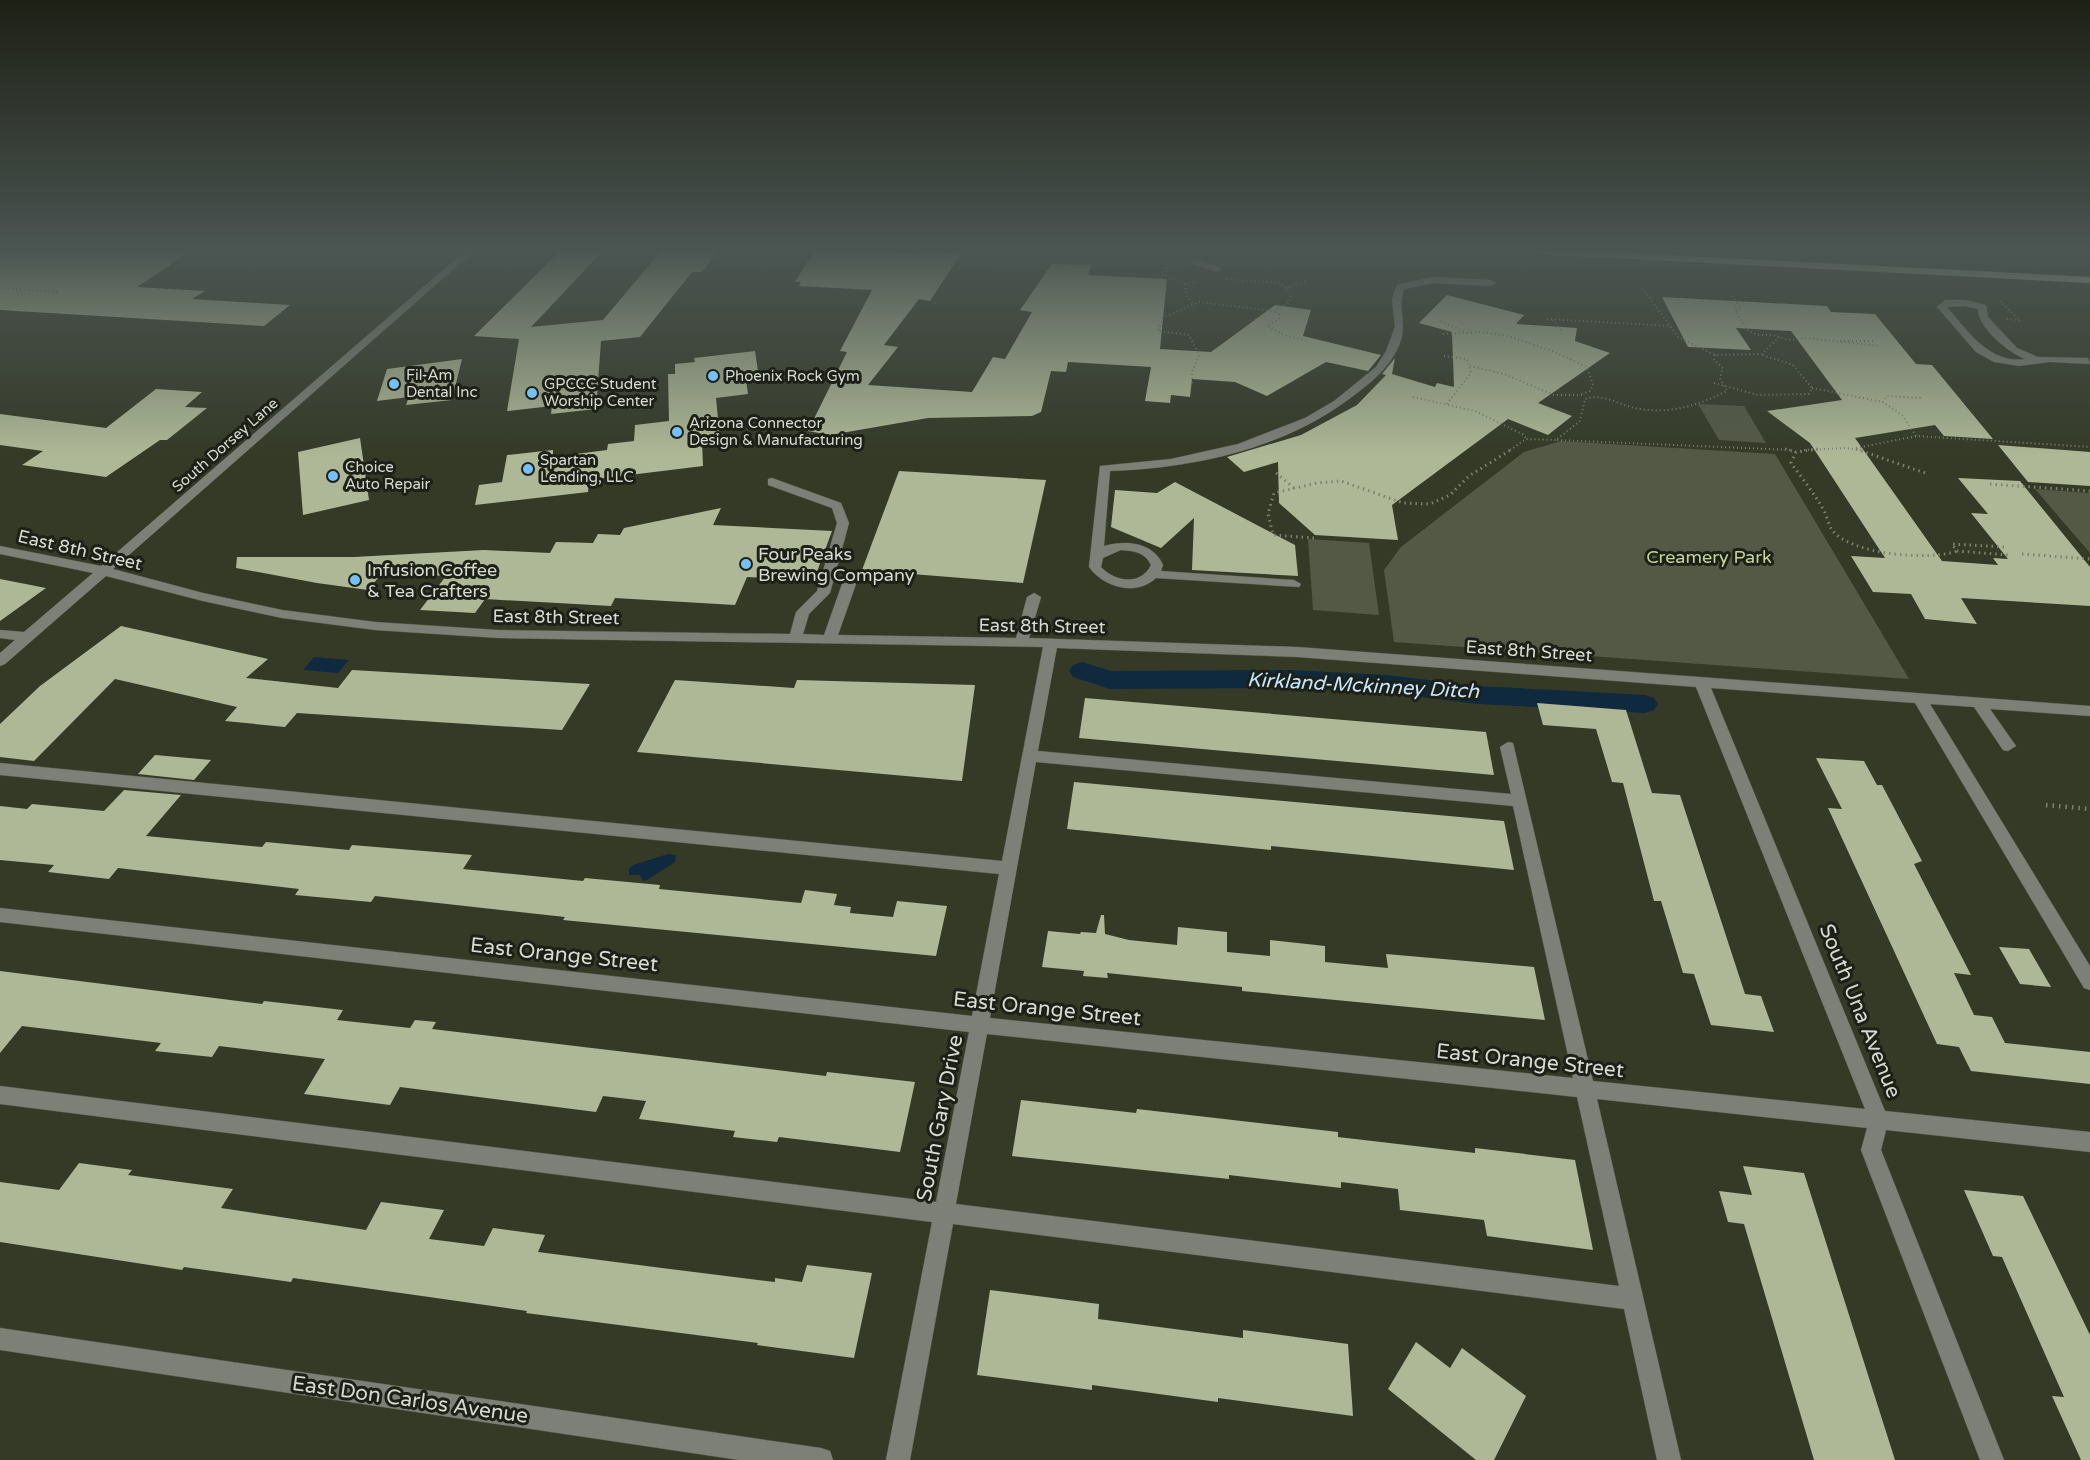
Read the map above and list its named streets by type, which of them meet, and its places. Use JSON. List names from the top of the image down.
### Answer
{
  "streets": {
    "street": [
      "South Dorsey Lane",
      "East 8th Street",
      "East Orange Street",
      "South Una Avenue",
      "South Gary Drive",
      "East Don Carlos Avenue"
    ]
  },
  "crossings": [
    ["South Dorsey Lane", "East 8th Street"],
    ["East 8th Street", "South Una Avenue"],
    ["East 8th Street", "South Gary Drive"],
    ["East Orange Street", "South Una Avenue"],
    ["East Orange Street", "South Gary Drive"]
  ],
  "water": ["Kirkland-Mckinney Ditch"],
  "parks": ["Creamery Park"],
  "places": [
    "Phoenix Rock Gym",
    "Fil-Am Dental Inc",
    "GPCCC Student Worship Center",
    "Arizona Connector Design & Manufacturing",
    "Spartan Lending, LLC",
    "Choice Auto Repair",
    "Four Peaks Brewing Company",
    "Infusion Coffee & Tea Crafters"
  ]
}
